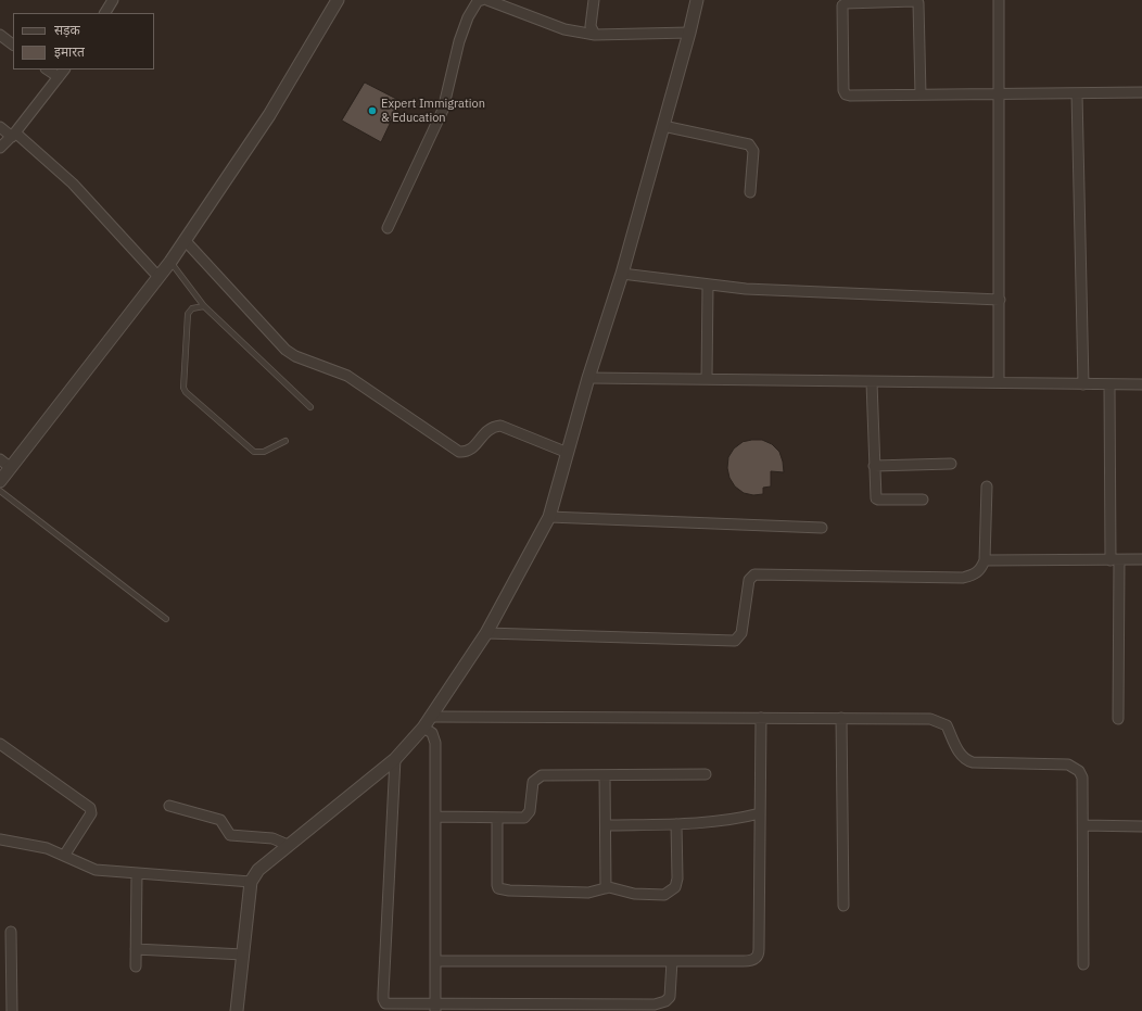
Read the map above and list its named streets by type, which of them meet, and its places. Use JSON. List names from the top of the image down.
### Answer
{
  "places": ["Expert Immigration & Education"],
  "legend": ["सड़क", "इमारत"]
}
